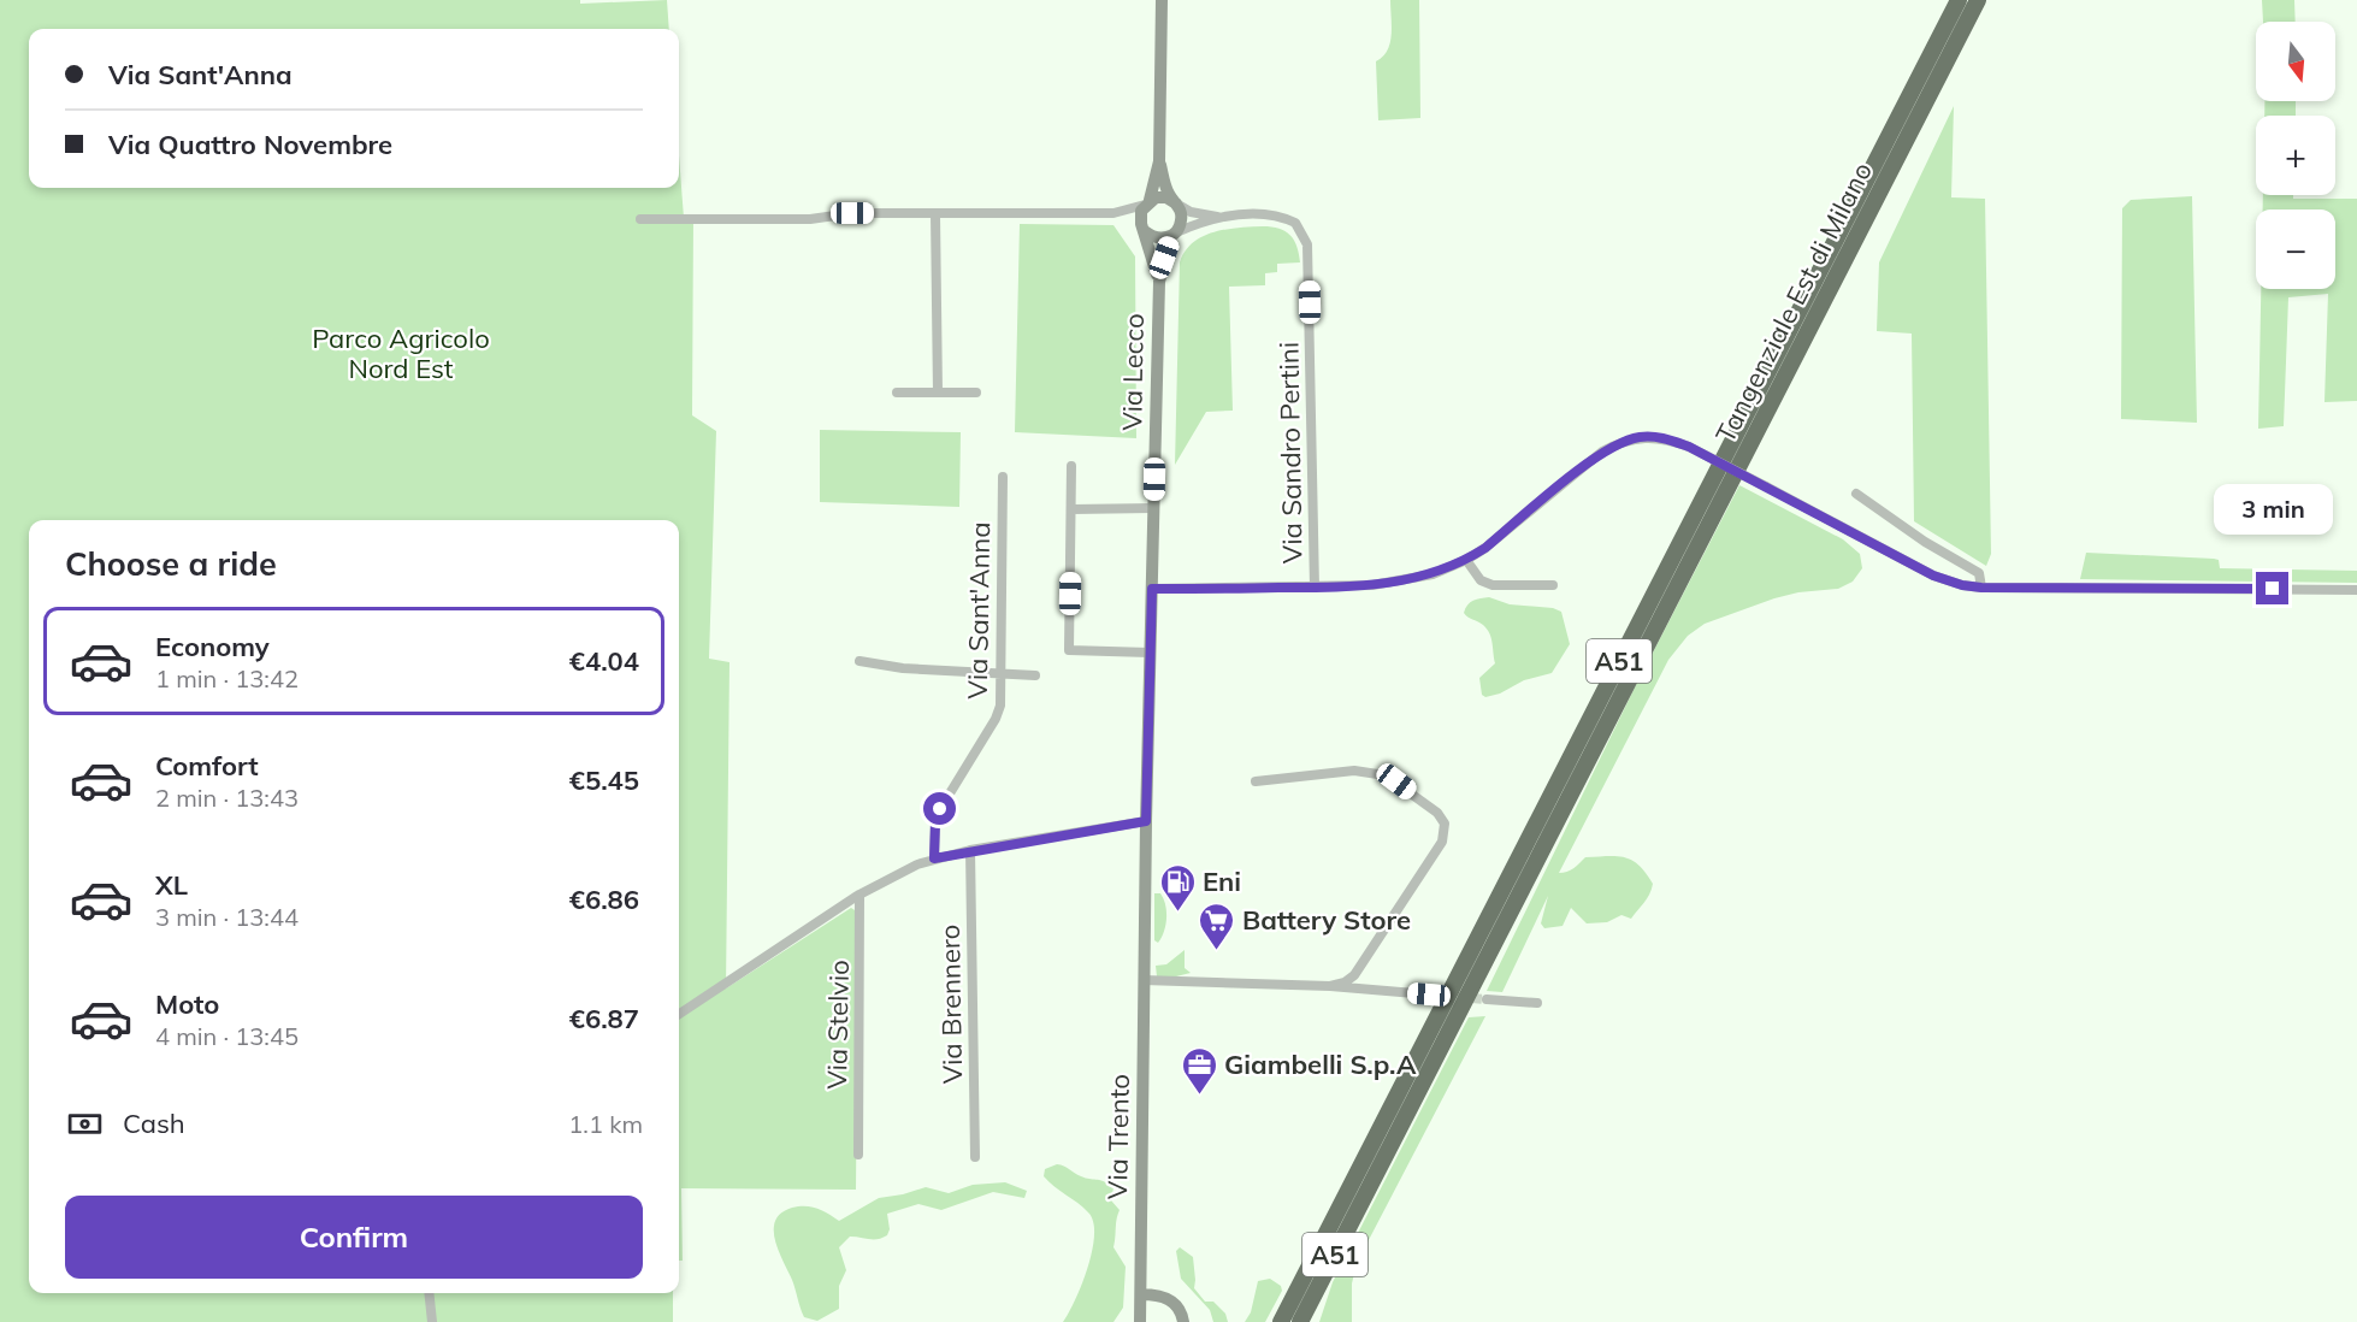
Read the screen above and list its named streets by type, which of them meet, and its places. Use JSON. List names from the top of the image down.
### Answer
{
  "streets": {
    "highway": ["Tangenziale Est di Milano", "A51"],
    "street": [
      "Via Lecco",
      "Via Sandro Pertini",
      "Via Sant'Anna",
      "Via Brennero",
      "Via Stelvio",
      "Via Trento"
    ]
  },
  "crossings": [
    ["Via Lecco", "Via Stelvio"],
    ["Via Lecco", "Via Trento"],
    ["Via Sant'Anna", "Via Stelvio"],
    ["Via Brennero", "Via Stelvio"],
    ["Via Stelvio", "Via Trento"]
  ],
  "parks": ["Parco Agricolo Nord Est"],
  "places": {
    "fuel station": ["Eni"],
    "supermarket": ["Battery Store"],
    "office": ["Giambelli S.p.A"]
  },
  "north": "bottom",
  "page": {
    "map_buttons": ["+", "−"],
    "banner": ["Via Sant'Anna", "Via Quattro Novembre"],
    "bubble": "3 min",
    "heading": "Choose a ride",
    "list": [
      {
        "name": "Economy",
        "note": "1 min · 13:42",
        "value": "€4.04"
      },
      {
        "name": "Comfort",
        "note": "2 min · 13:43",
        "value": "€5.45"
      },
      {
        "name": "XL",
        "note": "3 min · 13:44",
        "value": "€6.86"
      },
      {
        "name": "Moto",
        "note": "4 min · 13:45",
        "value": "€6.87"
      }
    ],
    "pay": ["Cash", "1.1 km"],
    "buttons": "Confirm"
  }
}
